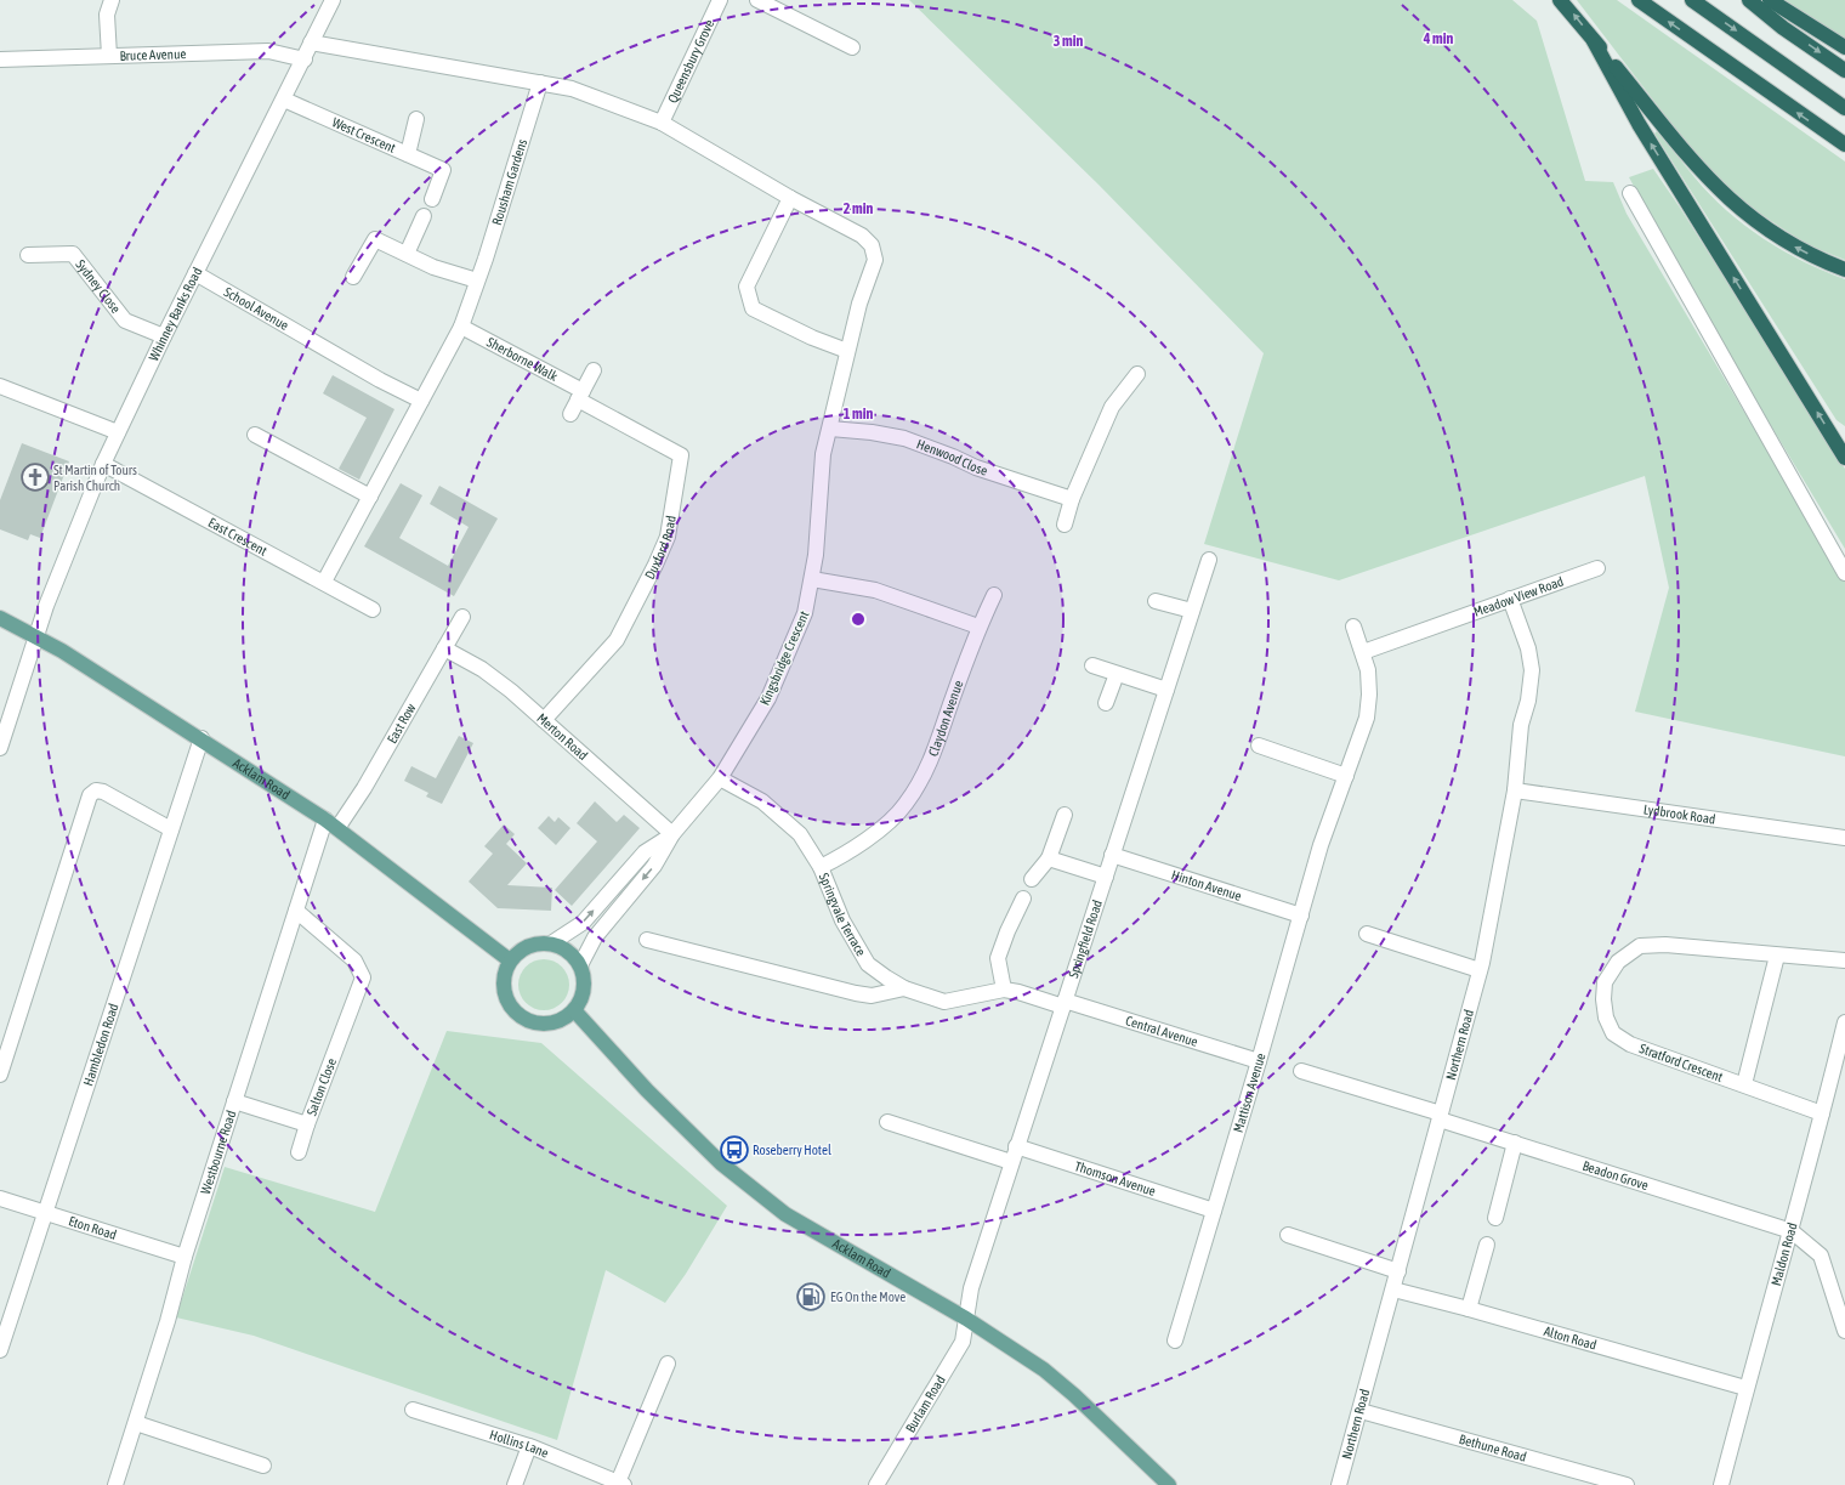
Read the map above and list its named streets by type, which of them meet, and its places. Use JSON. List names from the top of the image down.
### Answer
{
  "streets": {
    "main road": ["Acklam Road"],
    "street": [
      "Bruce Avenue",
      "Queensbury Grove",
      "West Crescent",
      "Rousham Gardens",
      "Sydney Close",
      "School Avenue",
      "Whinney Banks Road",
      "Sherborne Walk",
      "Henwood Close",
      "East Crescent",
      "Duxford Road",
      "Meadow View Road",
      "Kingsbridge Crescent",
      "Claydon Avenue",
      "East Row",
      "Merton Road",
      "Lydbrook Road",
      "Hinton Avenue",
      "Springvale Terrace",
      "Springfield Road",
      "Central Avenue",
      "Hambledon Road",
      "Northern Road",
      "Stratford Crescent",
      "Salton Close",
      "Mattison Avenue",
      "Westbourne Road",
      "Beadon Grove",
      "Thomson Avenue",
      "Eton Road",
      "Maldon Road",
      "Alton Road",
      "Burlam Road",
      "Hollins Lane",
      "Bethune Road"
    ]
  },
  "crossings": [
    ["Bruce Avenue", "Whinney Banks Road"],
    ["Queensbury Grove", "Kingsbridge Crescent"],
    ["West Crescent", "Whinney Banks Road"],
    ["Rousham Gardens", "School Avenue"],
    ["Rousham Gardens", "Sherborne Walk"],
    ["Rousham Gardens", "East Crescent"],
    ["Rousham Gardens", "Kingsbridge Crescent"],
    ["Sydney Close", "Whinney Banks Road"],
    ["School Avenue", "Whinney Banks Road"],
    ["Whinney Banks Road", "East Crescent"],
    ["Whinney Banks Road", "Acklam Road"],
    ["Sherborne Walk", "Duxford Road"],
    ["Henwood Close", "Kingsbridge Crescent"],
    ["Duxford Road", "Merton Road"],
    ["Meadow View Road", "Northern Road"],
    ["Meadow View Road", "Mattison Avenue"],
    ["Kingsbridge Crescent", "Merton Road"],
    ["Kingsbridge Crescent", "Acklam Road"],
    ["Kingsbridge Crescent", "Springvale Terrace"],
    ["Claydon Avenue", "Springvale Terrace"],
    ["East Row", "Merton Road"],
    ["East Row", "Acklam Road"],
    ["Acklam Road", "Springfield Road"],
    ["Acklam Road", "Hambledon Road"],
    ["Acklam Road", "Westbourne Road"],
    ["Acklam Road", "Burlam Road"],
    ["Lydbrook Road", "Northern Road"],
    ["Hinton Avenue", "Springfield Road"],
    ["Hinton Avenue", "Mattison Avenue"],
    ["Springvale Terrace", "Central Avenue"],
    ["Springfield Road", "Central Avenue"],
    ["Springfield Road", "Thomson Avenue"],
    ["Springfield Road", "Burlam Road"],
    ["Central Avenue", "Mattison Avenue"],
    ["Hambledon Road", "Eton Road"],
    ["Northern Road", "Beadon Grove"],
    ["Northern Road", "Alton Road"],
    ["Northern Road", "Bethune Road"],
    ["Stratford Crescent", "Maldon Road"],
    ["Salton Close", "Westbourne Road"],
    ["Mattison Avenue", "Thomson Avenue"],
    ["Westbourne Road", "Eton Road"],
    ["Beadon Grove", "Maldon Road"],
    ["Maldon Road", "Alton Road"]
  ],
  "places": {
    "church": ["St Martin of Tours Parish Church"],
    "bus stop": ["Roseberry Hotel"],
    "fuel station": ["EG On the Move"]
  },
  "rings": [
    "4 min",
    "3 min",
    "2 min",
    "1 min"
  ]
}
